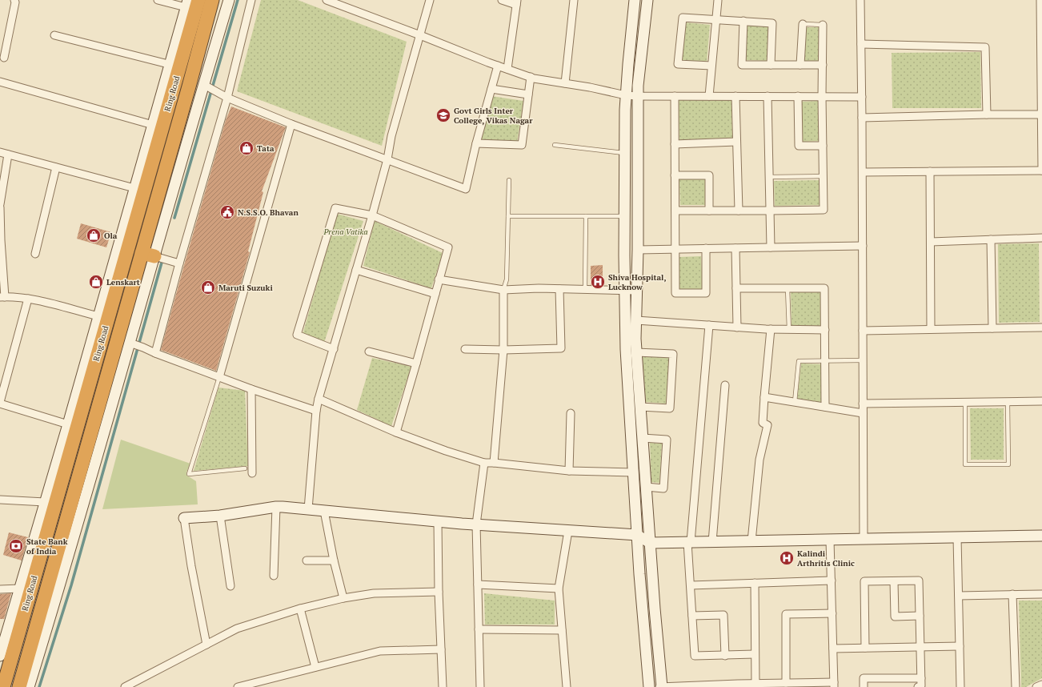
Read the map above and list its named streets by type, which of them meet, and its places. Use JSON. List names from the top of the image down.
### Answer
{
  "streets": {
    "highway": ["Ring Road"]
  },
  "parks": ["Prena Vatika"],
  "places": {
    "school or university": ["Govt Girls Inter College, Vikas Nagar"],
    "shop": [
      "Tata",
      "Ola",
      "Lenskart",
      "Maruti Suzuki"
    ],
    "public building": ["N.S.S.O. Bhavan"],
    "hospital": ["Shiva Hospital, Lucknow", "Kalindi Arthritis Clinic"],
    "bank": ["State Bank of India"]
  }
}
